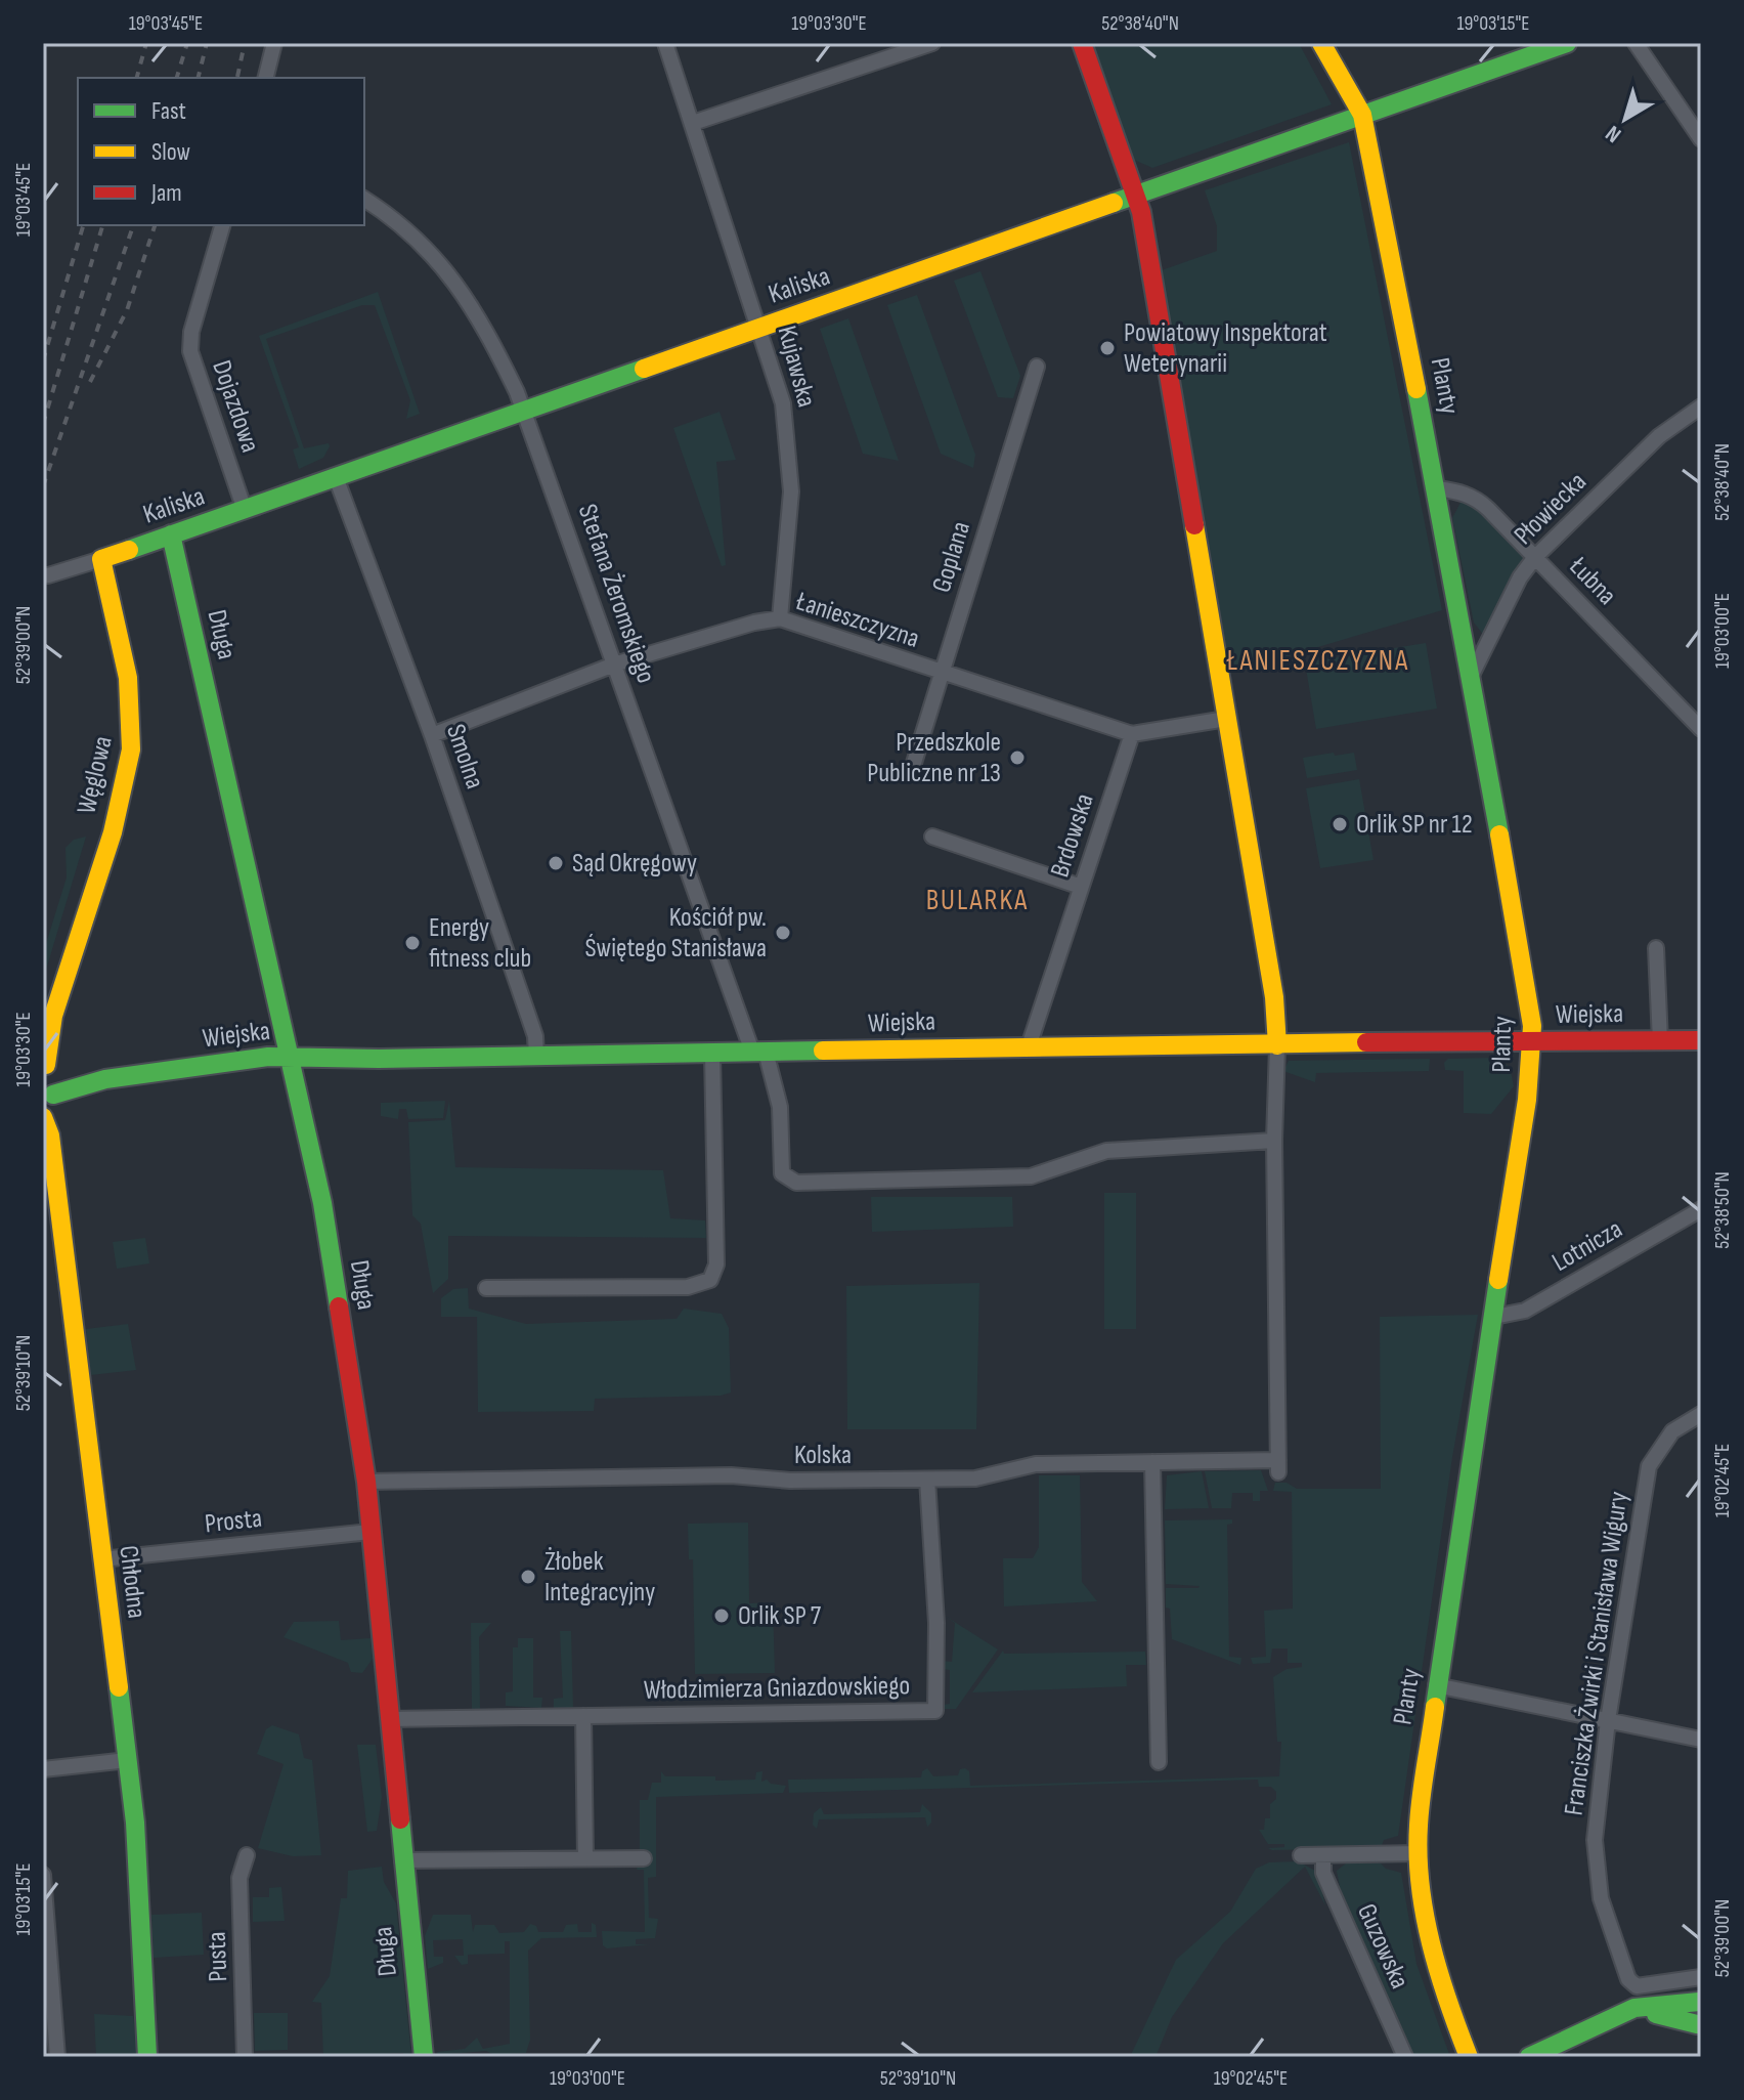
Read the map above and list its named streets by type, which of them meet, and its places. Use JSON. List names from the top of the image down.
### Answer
{
  "streets": {
    "street": [
      "Kaliska",
      "Kujawska",
      "Planty",
      "Dojazdowa",
      "Płowiecka",
      "Goplana",
      "Łubna",
      "Stefana Żeromskiego",
      "Łanieszczyzna",
      "Długa",
      "Smolna",
      "Węglowa",
      "Brdowska",
      "Wiejska",
      "Lotnicza",
      "Kolska",
      "Prosta",
      "Chłodna",
      "Franciszka Żwirki i Stanisława Wigury",
      "Włodzimierza Gniazdowskiego",
      "Guzowska",
      "Pusta"
    ]
  },
  "crossings": [
    ["Kaliska", "Kujawska"],
    ["Kaliska", "Planty"],
    ["Kaliska", "Dojazdowa"],
    ["Kaliska", "Stefana Żeromskiego"],
    ["Kaliska", "Długa"],
    ["Kaliska", "Smolna"],
    ["Kaliska", "Węglowa"],
    ["Kujawska", "Łanieszczyzna"],
    ["Planty", "Płowiecka"],
    ["Planty", "Łubna"],
    ["Planty", "Wiejska"],
    ["Planty", "Lotnicza"],
    ["Płowiecka", "Łubna"],
    ["Goplana", "Łanieszczyzna"],
    ["Stefana Żeromskiego", "Łanieszczyzna"],
    ["Stefana Żeromskiego", "Wiejska"],
    ["Stefana Żeromskiego", "Kolska"],
    ["Łanieszczyzna", "Smolna"],
    ["Łanieszczyzna", "Brdowska"],
    ["Długa", "Wiejska"],
    ["Długa", "Kolska"],
    ["Długa", "Prosta"],
    ["Długa", "Włodzimierza Gniazdowskiego"],
    ["Smolna", "Wiejska"],
    ["Węglowa", "Wiejska"],
    ["Brdowska", "Wiejska"],
    ["Kolska", "Włodzimierza Gniazdowskiego"],
    ["Prosta", "Chłodna"]
  ],
  "districts": ["ŁANIESZCZYZNA", "BULARKA"],
  "places": [
    "Powiatowy Inspektorat Weterynarii",
    "Przedszkole Publiczne nr 13",
    "Orlik SP nr 12",
    "Sąd Okręgowy",
    "Kościół pw. Świętego Stanisława",
    "Energy fitness club",
    "Żłobek Integracyjny",
    "Orlik SP 7"
  ],
  "legend": ["Fast", "Slow", "Jam"],
  "north": "bottom left",
  "coordinates": [
    "19°03'45\"E",
    "19°03'30\"E",
    "52°38'40\"N",
    "19°03'15\"E",
    "19°03'00\"E",
    "52°39'00\"N",
    "52°38'50\"N",
    "52°39'10\"N",
    "19°02'45\"E"
  ]
}
